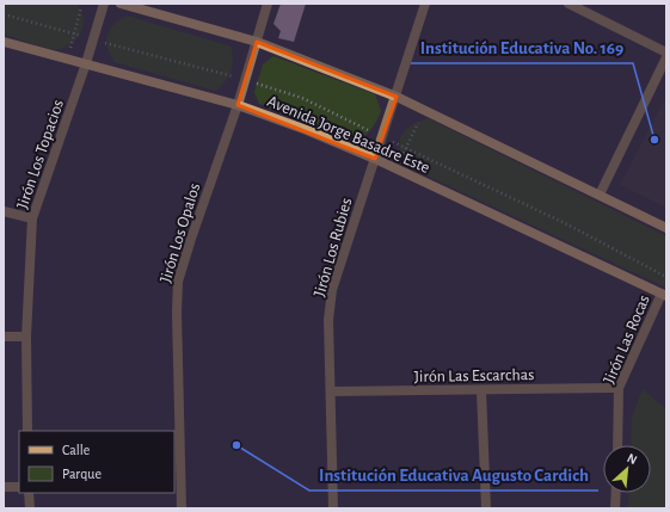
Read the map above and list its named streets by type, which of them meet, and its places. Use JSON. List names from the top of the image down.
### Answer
{
  "streets": {
    "main road": ["Avenida Jorge Basadre Este"],
    "street": [
      "Jirón Los Topacios",
      "Jirón Los Opalos",
      "Jirón Los Rubies",
      "Jirón Las Rocas",
      "Jirón Las Escarchas"
    ]
  },
  "crossings": [
    ["Avenida Jorge Basadre Este", "Jirón Los Topacios"],
    ["Avenida Jorge Basadre Este", "Jirón Los Opalos"],
    ["Avenida Jorge Basadre Este", "Jirón Los Rubies"],
    ["Avenida Jorge Basadre Este", "Jirón Las Rocas"],
    ["Jirón Los Rubies", "Jirón Las Escarchas"],
    ["Jirón Las Rocas", "Jirón Las Escarchas"]
  ],
  "places": ["Institución Educativa No. 169", "Institución Educativa Augusto Cardich"],
  "legend": ["Calle", "Parque"],
  "north": "top right"
}
